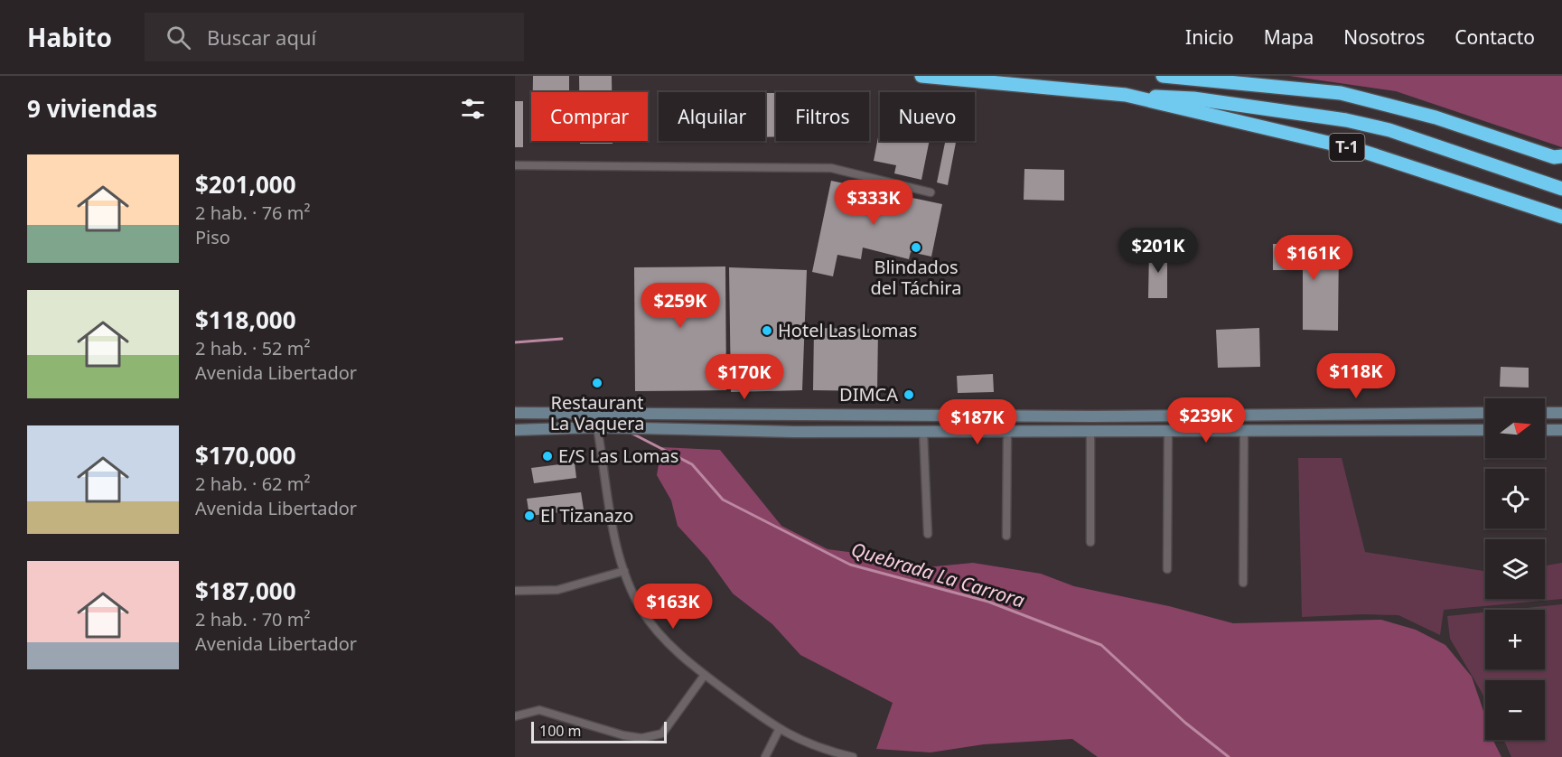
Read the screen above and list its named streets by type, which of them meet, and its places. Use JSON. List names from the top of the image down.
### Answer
{
  "streets": {
    "highway": ["T-1"]
  },
  "water": ["Quebrada La Carrora"],
  "places": [
    "Blindados del Táchira",
    "Hotel Las Lomas",
    "Restaurant La Vaquera",
    "DIMCA",
    "E/S Las Lomas",
    "El Tizanazo"
  ],
  "scale_bar": "100 m",
  "north": "right",
  "page": {
    "header": "Habito",
    "search": "Buscar aquí",
    "nav": [
      "Inicio",
      "Mapa",
      "Nosotros",
      "Contacto"
    ],
    "heading": "9 viviendas",
    "chip": [
      "Comprar",
      "Alquilar",
      "Filtros",
      "Nuevo"
    ],
    "list": [
      {
        "name": "$201,000",
        "note": "2 hab. · 76 m² · Piso"
      },
      {
        "name": "$118,000",
        "note": "2 hab. · 52 m² · Avenida Libertador"
      },
      {
        "name": "$170,000",
        "note": "2 hab. · 62 m² · Avenida Libertador"
      },
      {
        "name": "$187,000",
        "note": "2 hab. · 70 m² · Avenida Libertador"
      }
    ],
    "price": [
      "$333K",
      "$201K",
      "$161K",
      "$259K",
      "$118K",
      "$170K",
      "$239K",
      "$187K",
      "$163K"
    ],
    "map_buttons": ["+", "−"],
    "scale": "100 m"
  }
}
